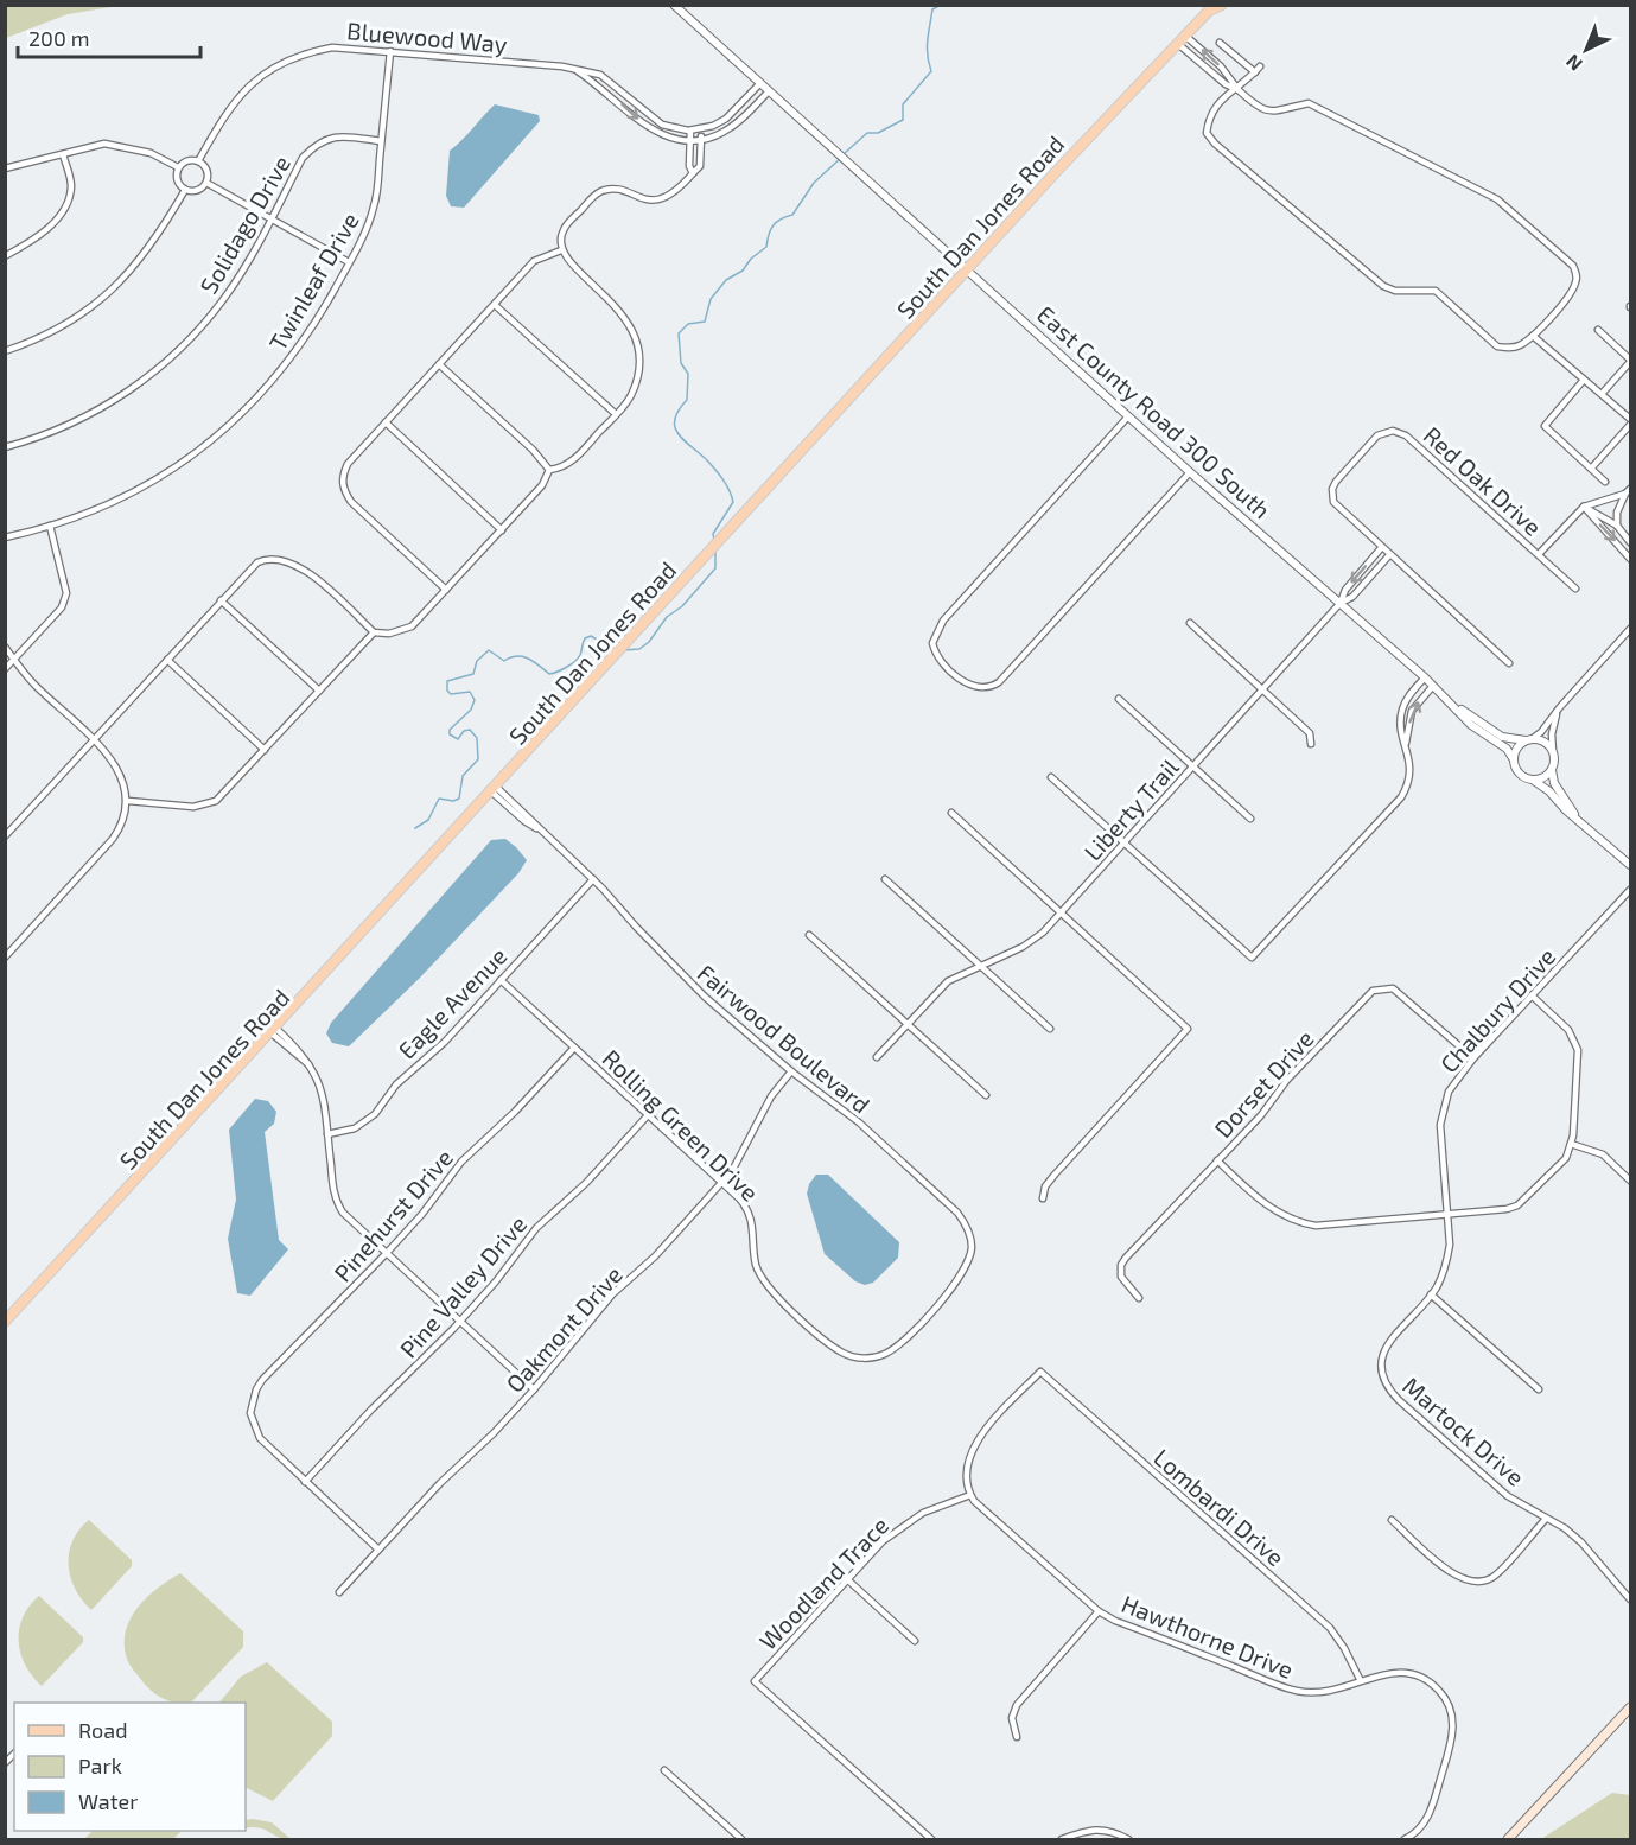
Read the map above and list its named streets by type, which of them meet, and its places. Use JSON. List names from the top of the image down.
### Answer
{
  "streets": {
    "main road": ["South Dan Jones Road"],
    "street": [
      "Bluewood Way",
      "Solidago Drive",
      "Twinleaf Drive",
      "East County Road 300 South",
      "Red Oak Drive",
      "Liberty Trail",
      "Eagle Avenue",
      "Chalbury Drive",
      "Fairwood Boulevard",
      "Dorset Drive",
      "Rolling Green Drive",
      "Pinehurst Drive",
      "Pine Valley Drive",
      "Oakmont Drive",
      "Martock Drive",
      "Lombardi Drive",
      "Woodland Trace",
      "Hawthorne Drive"
    ]
  },
  "crossings": [
    ["Bluewood Way", "Twinleaf Drive"],
    ["Bluewood Way", "East County Road 300 South"],
    ["Solidago Drive", "Twinleaf Drive"],
    ["South Dan Jones Road", "East County Road 300 South"],
    ["South Dan Jones Road", "Fairwood Boulevard"],
    ["East County Road 300 South", "Liberty Trail"],
    ["Red Oak Drive", "Liberty Trail"],
    ["Eagle Avenue", "Fairwood Boulevard"],
    ["Eagle Avenue", "Rolling Green Drive"],
    ["Chalbury Drive", "Dorset Drive"],
    ["Chalbury Drive", "Martock Drive"],
    ["Fairwood Boulevard", "Rolling Green Drive"],
    ["Fairwood Boulevard", "Oakmont Drive"],
    ["Rolling Green Drive", "Pinehurst Drive"],
    ["Rolling Green Drive", "Pine Valley Drive"],
    ["Rolling Green Drive", "Oakmont Drive"],
    ["Pinehurst Drive", "Pine Valley Drive"],
    ["Lombardi Drive", "Woodland Trace"],
    ["Lombardi Drive", "Hawthorne Drive"],
    ["Woodland Trace", "Hawthorne Drive"]
  ],
  "legend": ["Road", "Park", "Water"],
  "scale_bar": "200 m",
  "north": "bottom left"
}
